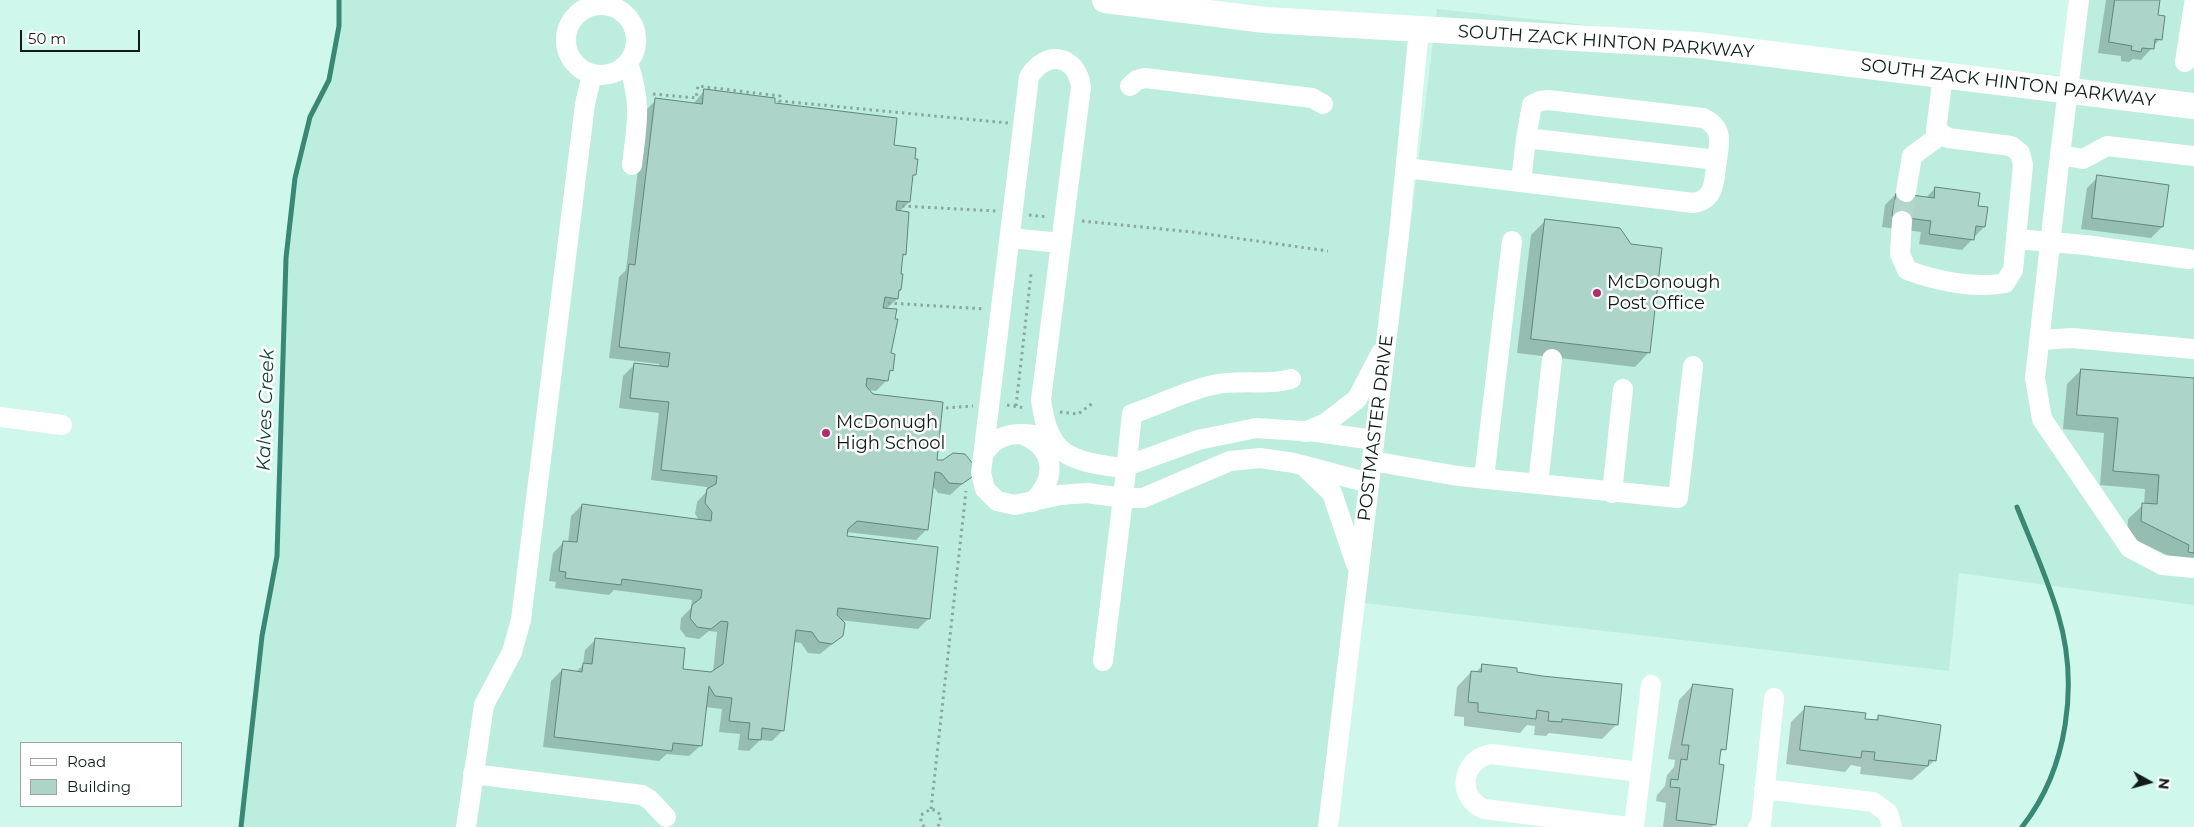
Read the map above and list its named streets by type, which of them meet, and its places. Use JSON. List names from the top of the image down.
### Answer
{
  "streets": {
    "main road": ["SOUTH ZACK HINTON PARKWAY"],
    "street": ["POSTMASTER DRIVE"]
  },
  "crossings": [
    ["SOUTH ZACK HINTON PARKWAY", "POSTMASTER DRIVE"]
  ],
  "water": ["Kalves Creek"],
  "places": ["McDonough Post Office", "McDonugh High School"],
  "legend": ["Road", "Building"],
  "scale_bar": "50 m",
  "north": "right"
}
